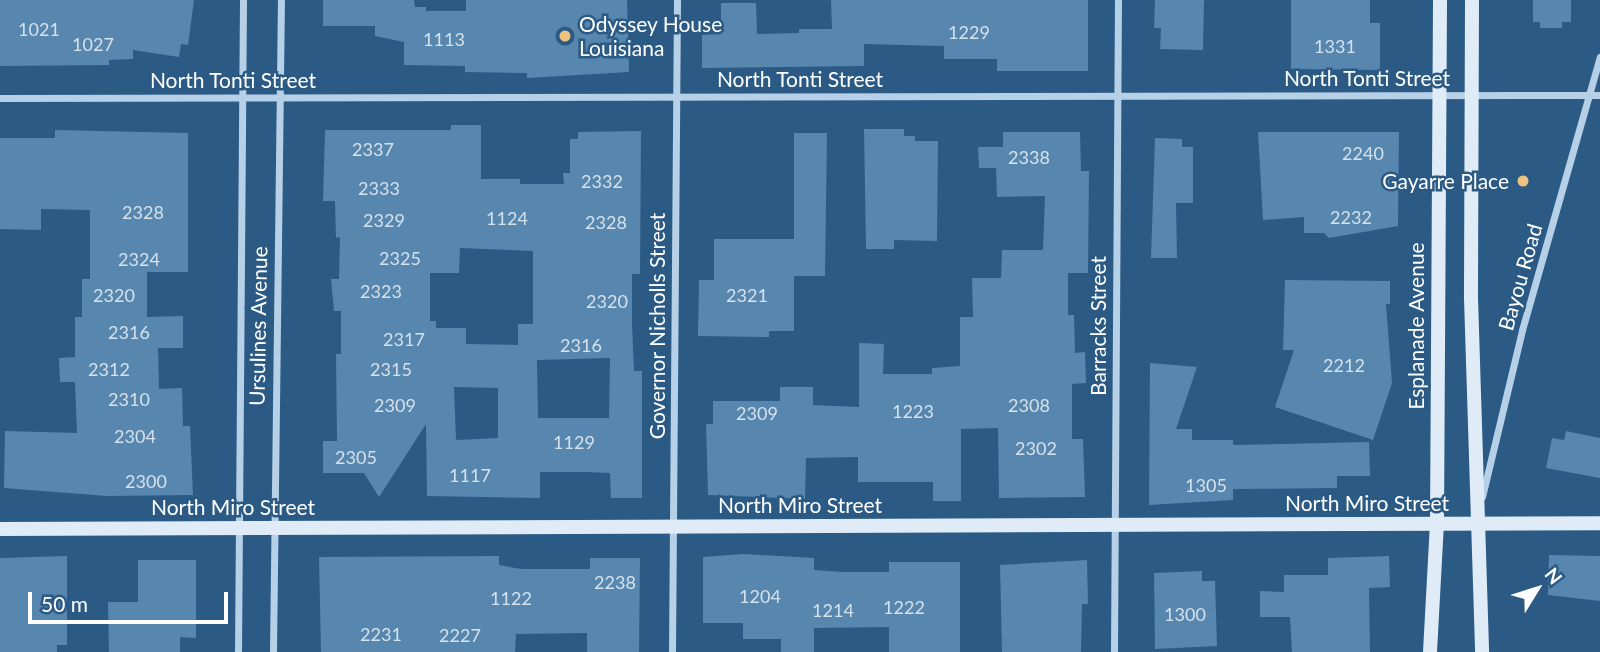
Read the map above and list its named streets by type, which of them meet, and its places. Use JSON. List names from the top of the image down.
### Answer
{
  "streets": {
    "street": [
      "North Tonti Street",
      "Bayou Road",
      "Ursulines Avenue",
      "Governor Nicholls Street",
      "Barracks Street",
      "Esplanade Avenue",
      "North Miro Street"
    ]
  },
  "crossings": [
    ["North Tonti Street", "Bayou Road"],
    ["North Tonti Street", "Ursulines Avenue"],
    ["North Tonti Street", "Governor Nicholls Street"],
    ["North Tonti Street", "Barracks Street"],
    ["North Tonti Street", "Esplanade Avenue"],
    ["Ursulines Avenue", "North Miro Street"],
    ["Governor Nicholls Street", "North Miro Street"],
    ["Barracks Street", "North Miro Street"],
    ["Esplanade Avenue", "North Miro Street"]
  ],
  "places": ["Odyssey House Louisiana", "Gayarre Place"],
  "house_numbers": [
    "1021",
    "1229",
    "1113",
    "1027",
    "1331",
    "2337",
    "2240",
    "2338",
    "2332",
    "2333",
    "2328",
    "2232",
    "1124",
    "2329",
    "2328",
    "2325",
    "2324",
    "2323",
    "2320",
    "2321",
    "2320",
    "2316",
    "2317",
    "2316",
    "2212",
    "2312",
    "2315",
    "2310",
    "2309",
    "2308",
    "1223",
    "2309",
    "2304",
    "1129",
    "2302",
    "2305",
    "1117",
    "2300",
    "1305",
    "2238",
    "1204",
    "1122",
    "1222",
    "1214",
    "1300",
    "2231",
    "2227"
  ],
  "scale_bar": "50 m",
  "north": "top right"
}
